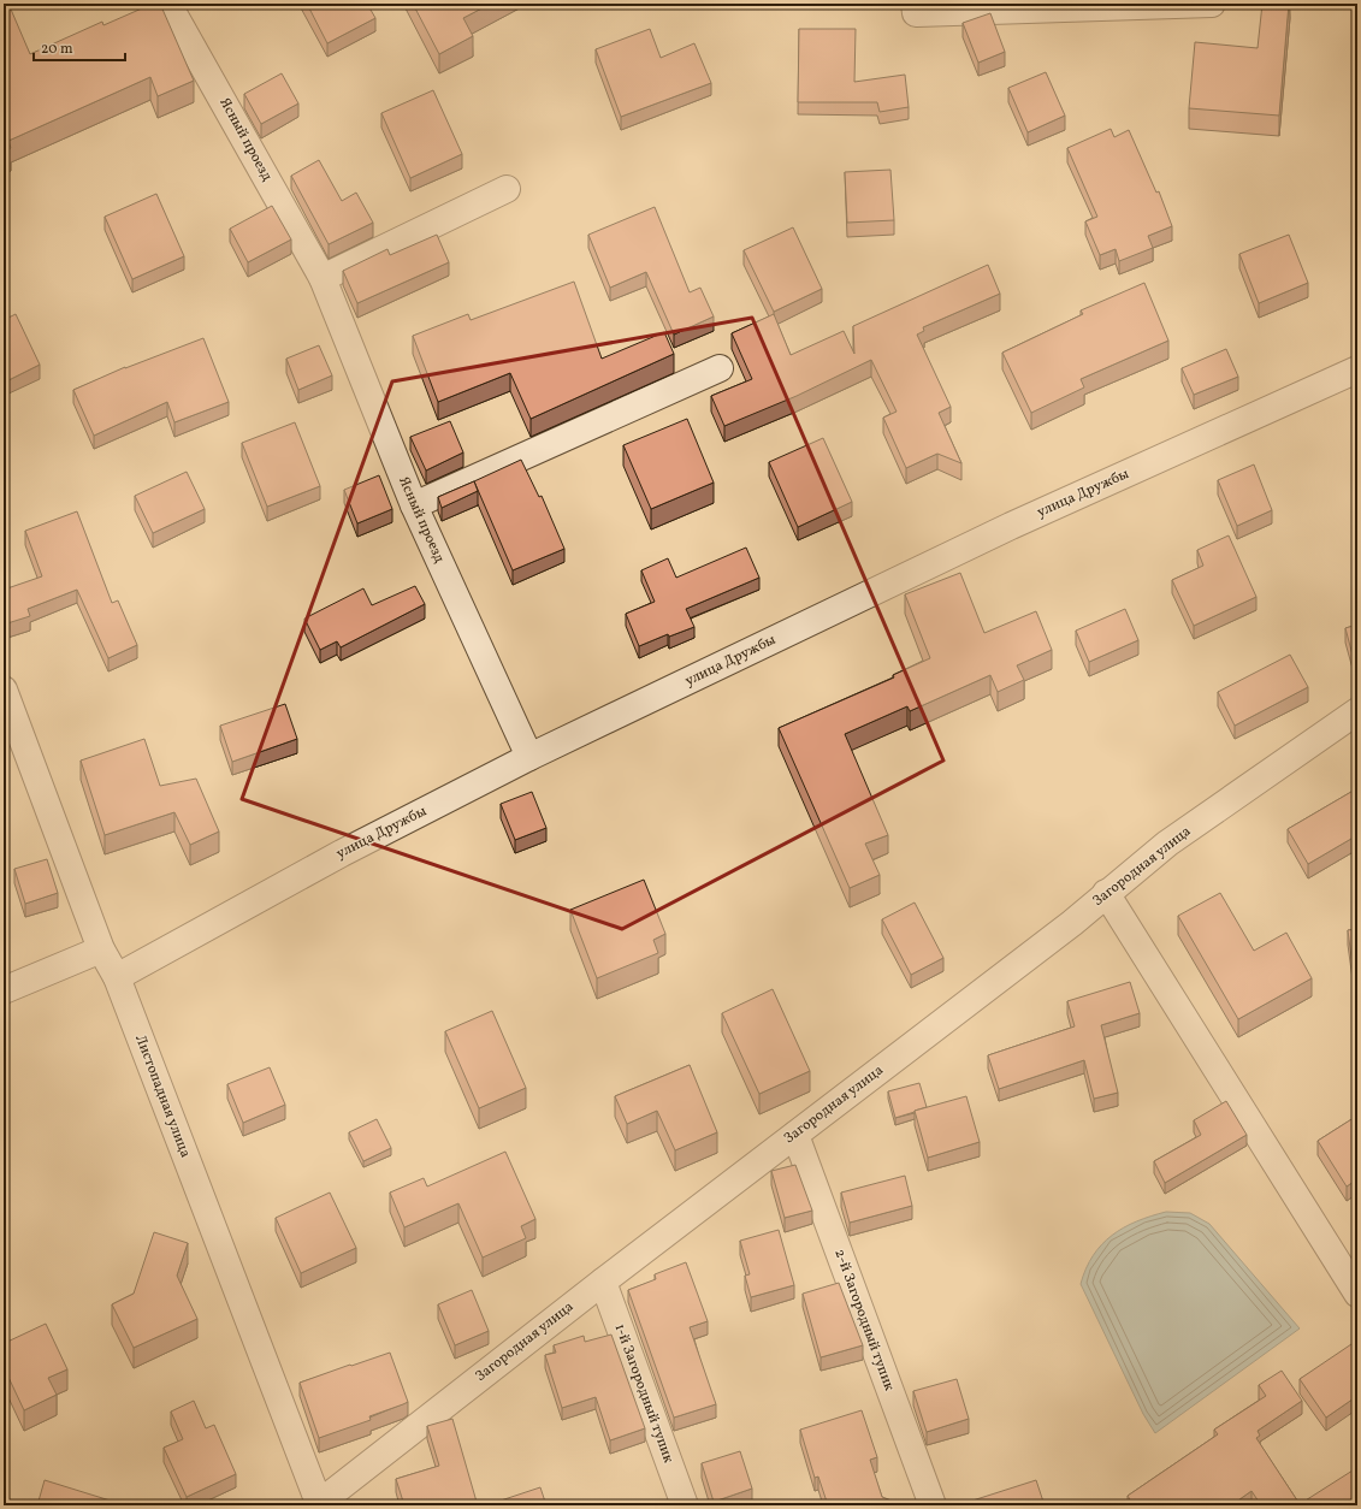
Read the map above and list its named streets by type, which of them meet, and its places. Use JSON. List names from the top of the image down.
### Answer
{
  "streets": {
    "street": [
      "Ясный проезд",
      "улица Дружбы",
      "Загородная улица",
      "Листопадная улица",
      "2-й Загородный тупик",
      "1-й Загородный тупик"
    ]
  },
  "crossings": [
    ["Ясный проезд", "улица Дружбы"],
    ["улица Дружбы", "Листопадная улица"],
    ["Загородная улица", "Листопадная улица"],
    ["Загородная улица", "2-й Загородный тупик"],
    ["Загородная улица", "1-й Загородный тупик"]
  ],
  "scale_bar": "20 m"
}
